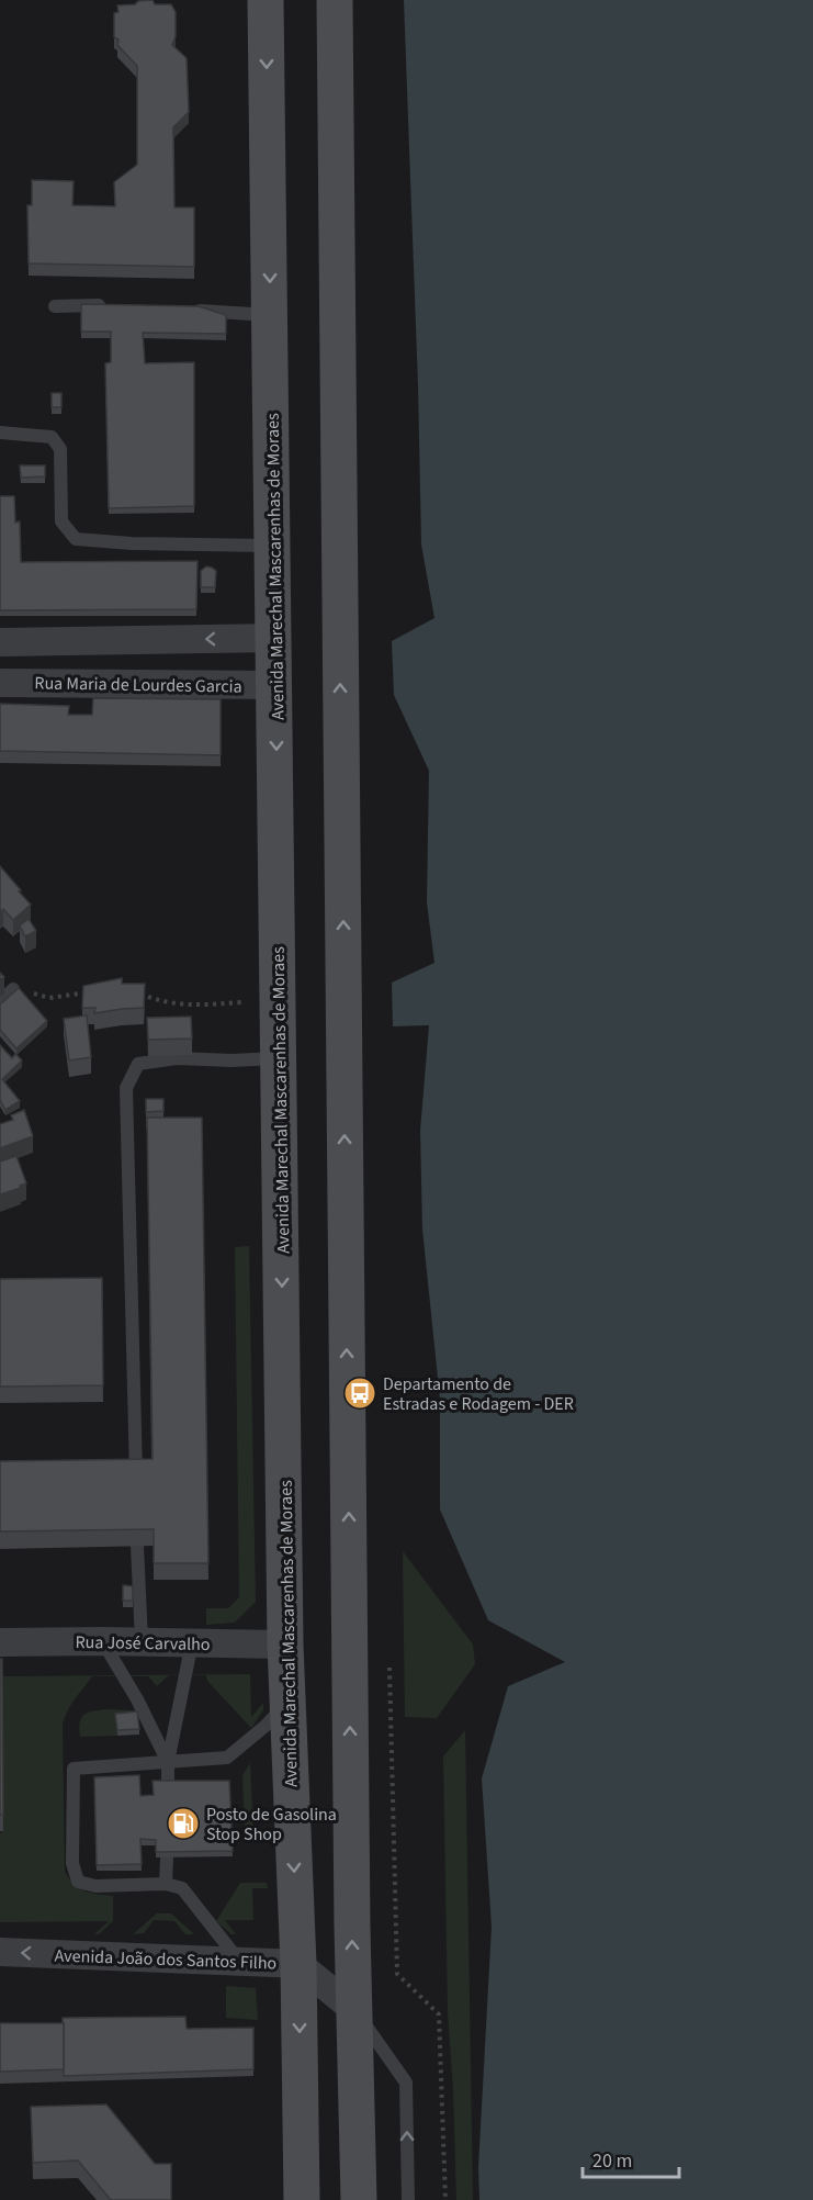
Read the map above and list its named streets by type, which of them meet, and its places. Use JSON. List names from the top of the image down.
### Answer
{
  "streets": {
    "main road": ["Avenida Marechal Mascarenhas de Moraes"],
    "street": ["Rua Maria de Lourdes Garcia", "Rua José Carvalho", "Avenida João dos Santos Filho"]
  },
  "crossings": [
    ["Avenida Marechal Mascarenhas de Moraes", "Rua Maria de Lourdes Garcia"],
    ["Avenida Marechal Mascarenhas de Moraes", "Rua José Carvalho"],
    ["Avenida Marechal Mascarenhas de Moraes", "Avenida João dos Santos Filho"]
  ],
  "one_way": ["Avenida João dos Santos Filho"],
  "places": {
    "bus stop": ["Departamento de Estradas e Rodagem - DER"],
    "fuel station": ["Posto de Gasolina Stop Shop"]
  },
  "scale_bar": "20 m"
}
